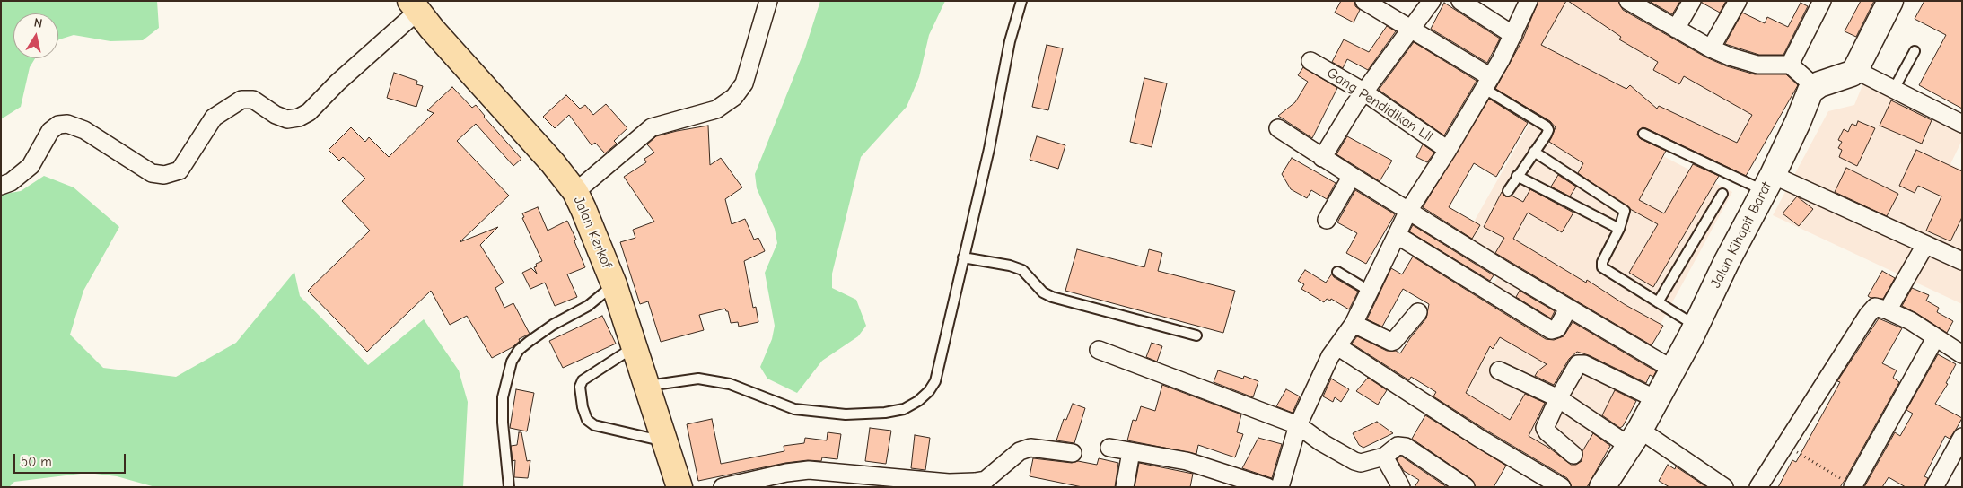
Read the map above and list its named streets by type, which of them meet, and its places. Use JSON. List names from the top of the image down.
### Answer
{
  "streets": {
    "main road": ["Jalan Kerkof"],
    "street": ["Gang Pendidikan Lll", "Jalan Kihapit Barat"]
  },
  "scale_bar": "50 m",
  "north": "top"
}
